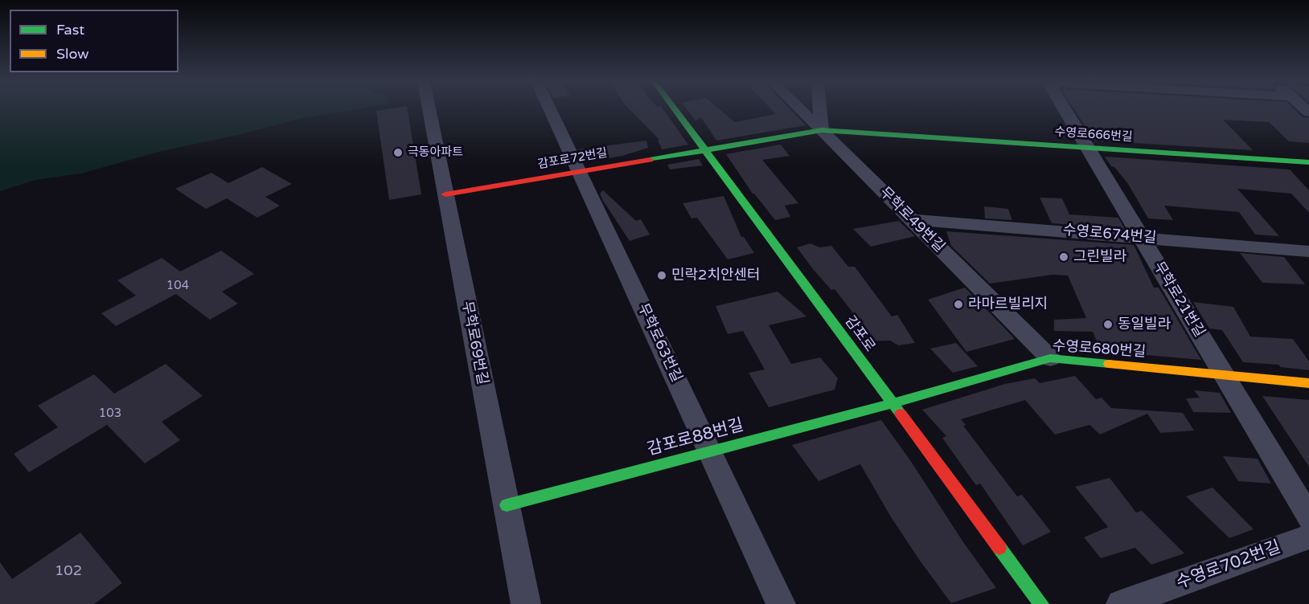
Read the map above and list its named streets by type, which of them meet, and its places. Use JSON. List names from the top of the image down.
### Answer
{
  "streets": {
    "street": [
      "수영로666번길",
      "감포로72번길",
      "무학로49번길",
      "수영로674번길",
      "무학로21번길",
      "감포로",
      "무학로69번길",
      "무학로63번길",
      "수영로680번길",
      "감포로88번길",
      "수영로702번길"
    ]
  },
  "crossings": [
    ["수영로666번길", "감포로72번길"],
    ["수영로666번길", "무학로49번길"],
    ["수영로666번길", "무학로21번길"],
    ["수영로666번길", "감포로"],
    ["감포로72번길", "감포로"],
    ["감포로72번길", "무학로69번길"],
    ["감포로72번길", "무학로63번길"],
    ["무학로49번길", "수영로674번길"],
    ["무학로49번길", "수영로680번길"],
    ["수영로674번길", "무학로21번길"],
    ["무학로21번길", "수영로680번길"],
    ["감포로", "수영로680번길"],
    ["감포로", "감포로88번길"],
    ["무학로69번길", "감포로88번길"],
    ["무학로63번길", "감포로88번길"],
    ["수영로680번길", "감포로88번길"]
  ],
  "places": [
    "극동아파트",
    "그린빌라",
    "민락2치안센터",
    "라마르빌리지",
    "동일빌라"
  ],
  "house_numbers": ["104", "103", "102"],
  "legend": ["Fast", "Slow"]
}
